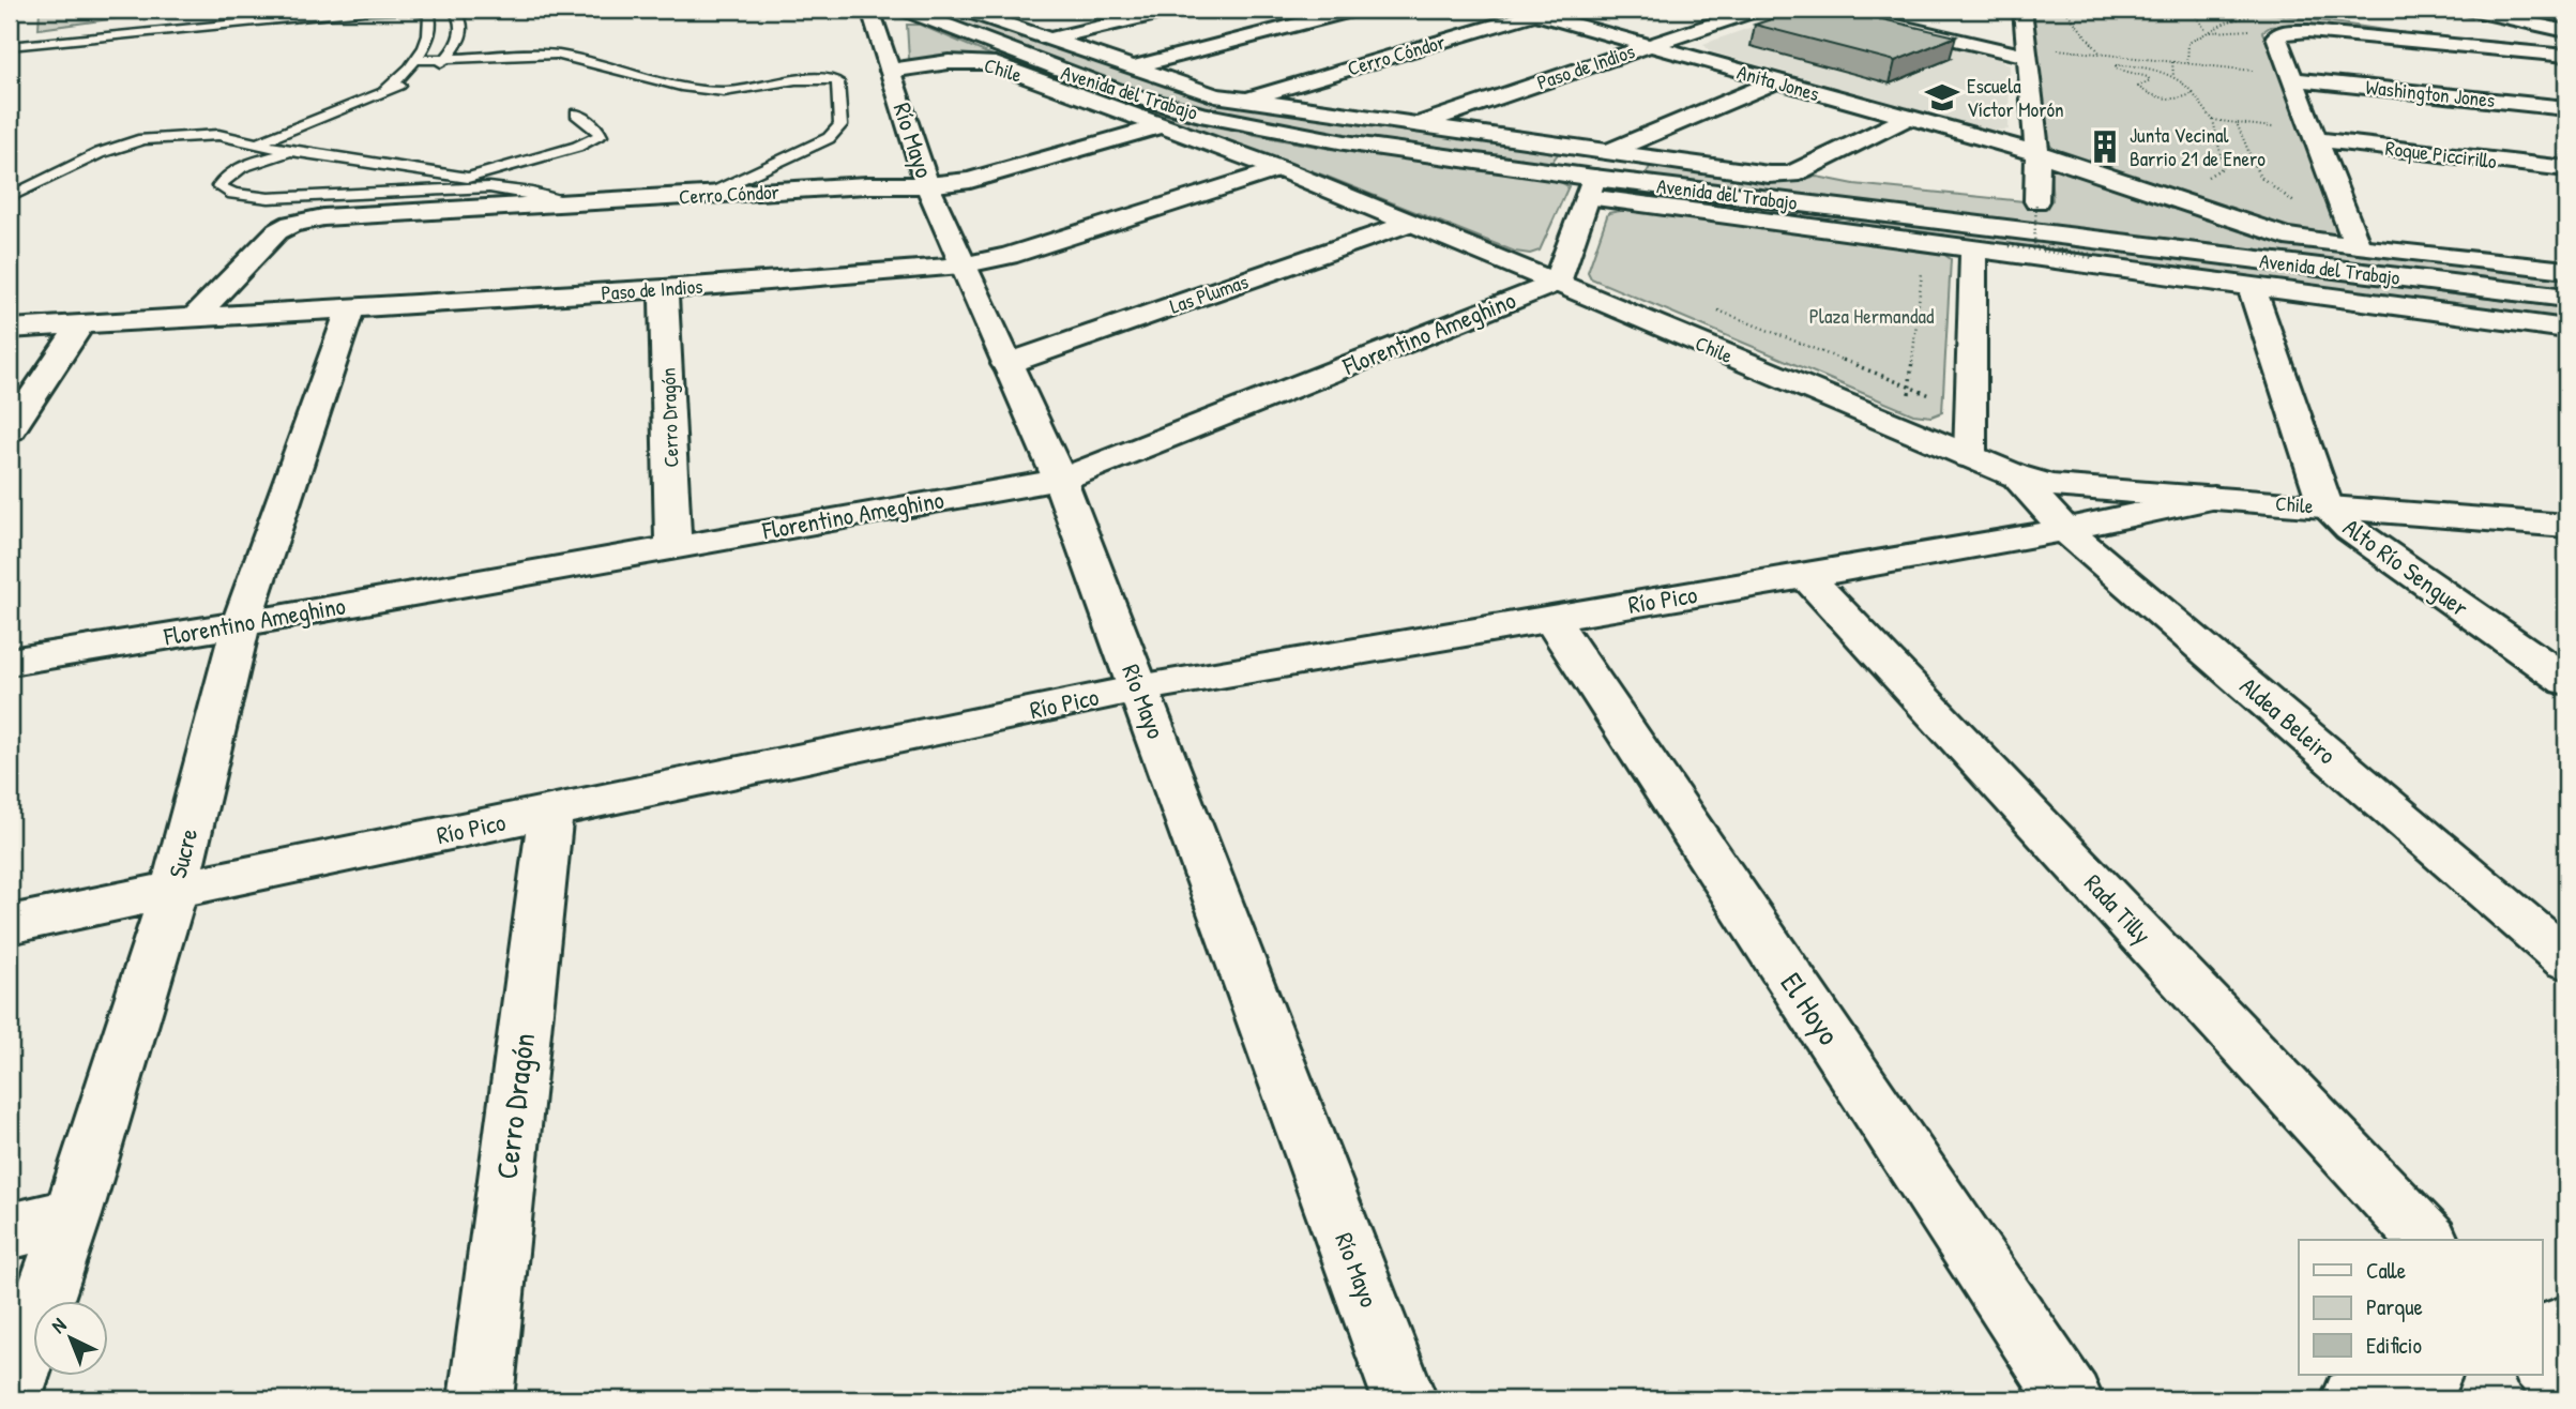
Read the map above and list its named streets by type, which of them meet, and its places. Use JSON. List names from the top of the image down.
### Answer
{
  "streets": {
    "street": [
      "Cerro Cóndor",
      "Paso de Indios",
      "Chile",
      "Anita Jones",
      "Avenida del Trabajo",
      "Washington Jones",
      "Río Mayo",
      "Roque Piccirillo",
      "Las Plumas",
      "Florentino Ameghino",
      "Cerro Dragón",
      "Alto Río Senguer",
      "Río Pico",
      "Aldea Beleiro",
      "Sucre",
      "Rada Tilly",
      "El Hoyo"
    ]
  },
  "crossings": [
    ["Cerro Cóndor", "Paso de Indios"],
    ["Cerro Cóndor", "Chile"],
    ["Cerro Cóndor", "Anita Jones"],
    ["Cerro Cóndor", "Avenida del Trabajo"],
    ["Cerro Cóndor", "Río Mayo"],
    ["Paso de Indios", "Chile"],
    ["Paso de Indios", "Anita Jones"],
    ["Paso de Indios", "Avenida del Trabajo"],
    ["Paso de Indios", "Río Mayo"],
    ["Paso de Indios", "Cerro Dragón"],
    ["Paso de Indios", "Sucre"],
    ["Chile", "Río Mayo"],
    ["Chile", "Las Plumas"],
    ["Chile", "Florentino Ameghino"],
    ["Chile", "Alto Río Senguer"],
    ["Chile", "Río Pico"],
    ["Chile", "Aldea Beleiro"],
    ["Anita Jones", "Avenida del Trabajo"],
    ["Avenida del Trabajo", "Alto Río Senguer"],
    ["Río Mayo", "Las Plumas"],
    ["Río Mayo", "Florentino Ameghino"],
    ["Río Mayo", "Río Pico"],
    ["Florentino Ameghino", "Cerro Dragón"],
    ["Florentino Ameghino", "Sucre"],
    ["Cerro Dragón", "Río Pico"],
    ["Río Pico", "Aldea Beleiro"],
    ["Río Pico", "Sucre"],
    ["Río Pico", "Rada Tilly"],
    ["Río Pico", "El Hoyo"]
  ],
  "parks": ["Plaza Hermandad"],
  "places": {
    "school or university": ["Escuela Víctor Morón"],
    "building": ["Junta Vecinal Barrio 21 de Enero"]
  },
  "legend": ["Calle", "Parque", "Edificio"],
  "north": "top left"
}
